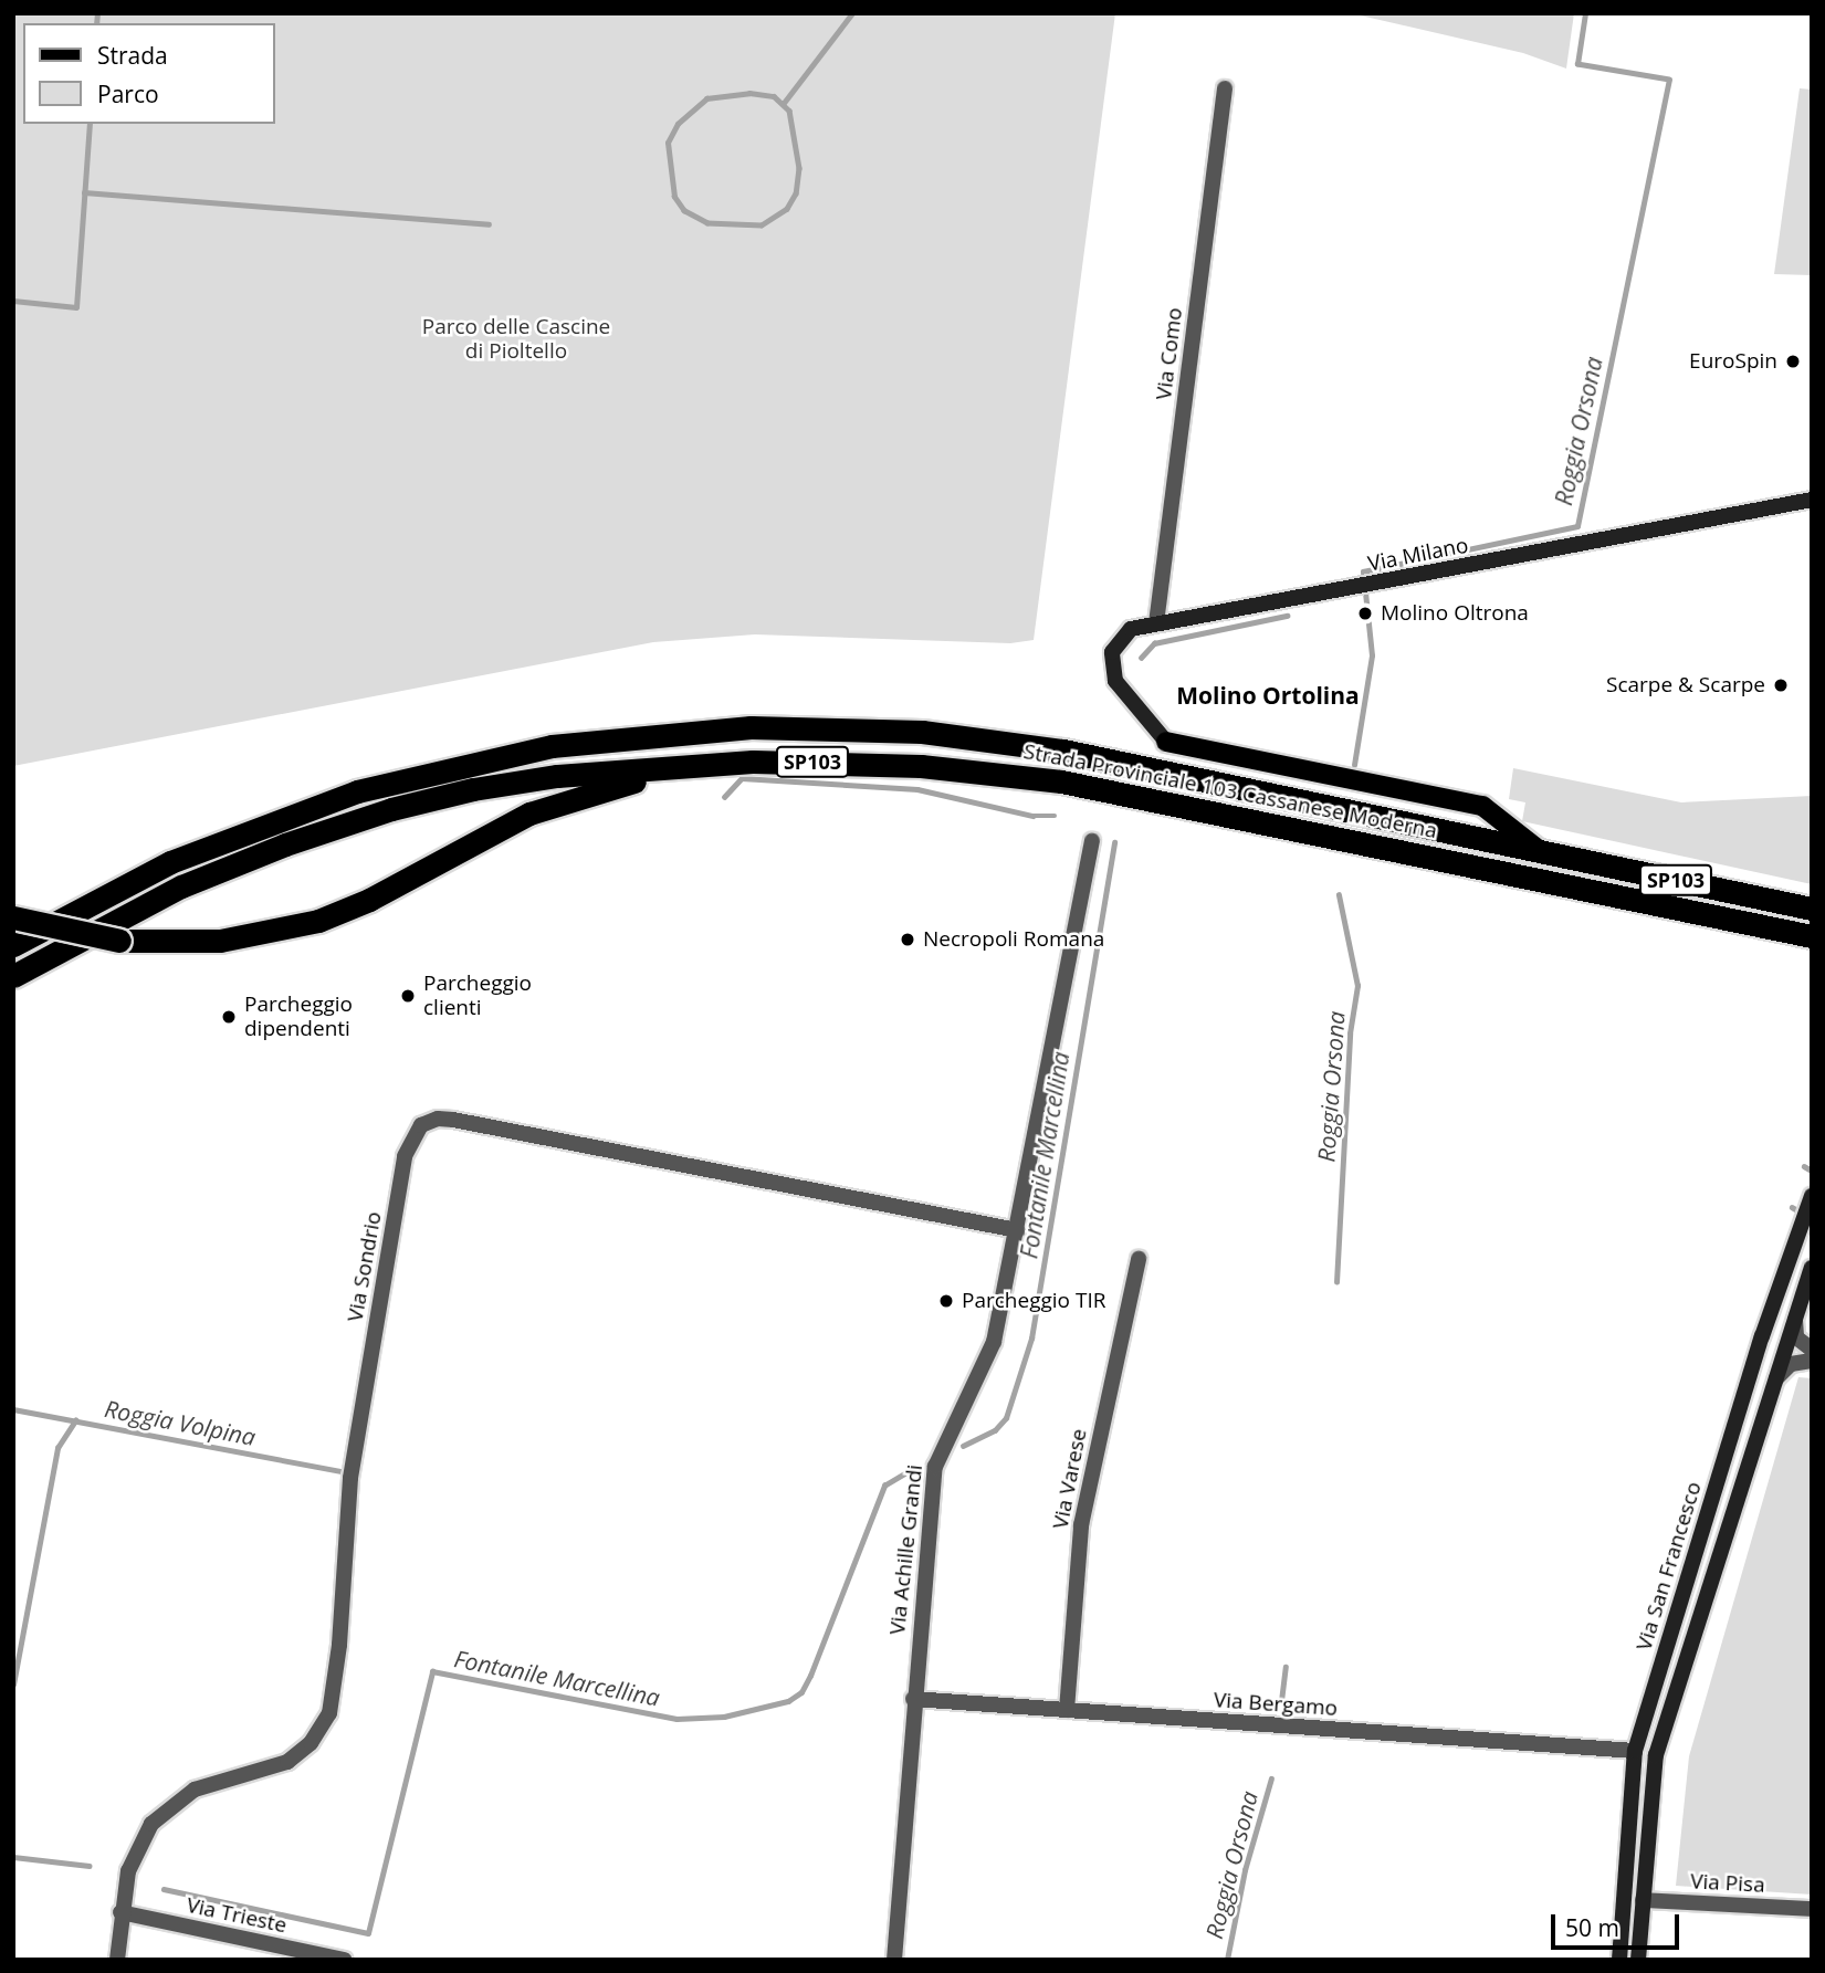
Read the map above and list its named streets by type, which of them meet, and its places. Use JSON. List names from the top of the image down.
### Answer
{
  "streets": {
    "highway": ["SP103", "Strada Provinciale 103 Cassanese Moderna"],
    "street": [
      "Via Como",
      "Via Milano",
      "Via Sondrio",
      "Via Varese",
      "Via Achille Grandi",
      "Via San Francesco",
      "Via Bergamo",
      "Via Pisa",
      "Via Trieste"
    ]
  },
  "crossings": [
    ["Via Como", "Via Milano"],
    ["SP103", "Strada Provinciale 103 Cassanese Moderna"],
    ["Via Sondrio", "Via Achille Grandi"],
    ["Via Sondrio", "Via Trieste"],
    ["Via Varese", "Via Bergamo"],
    ["Via Achille Grandi", "Via Bergamo"],
    ["Via San Francesco", "Via Bergamo"],
    ["Via San Francesco", "Via Pisa"]
  ],
  "districts": ["Molino Ortolina"],
  "water": ["Roggia Orsona", "Fontanile Marcellina", "Roggia Volpina"],
  "parks": ["Parco delle Cascine di Pioltello"],
  "places": [
    "EuroSpin",
    "Molino Oltrona",
    "Scarpe & Scarpe",
    "Necropoli Romana",
    "Parcheggio clienti",
    "Parcheggio dipendenti",
    "Parcheggio TIR"
  ],
  "legend": ["Strada", "Parco"],
  "scale_bar": "50 m"
}
